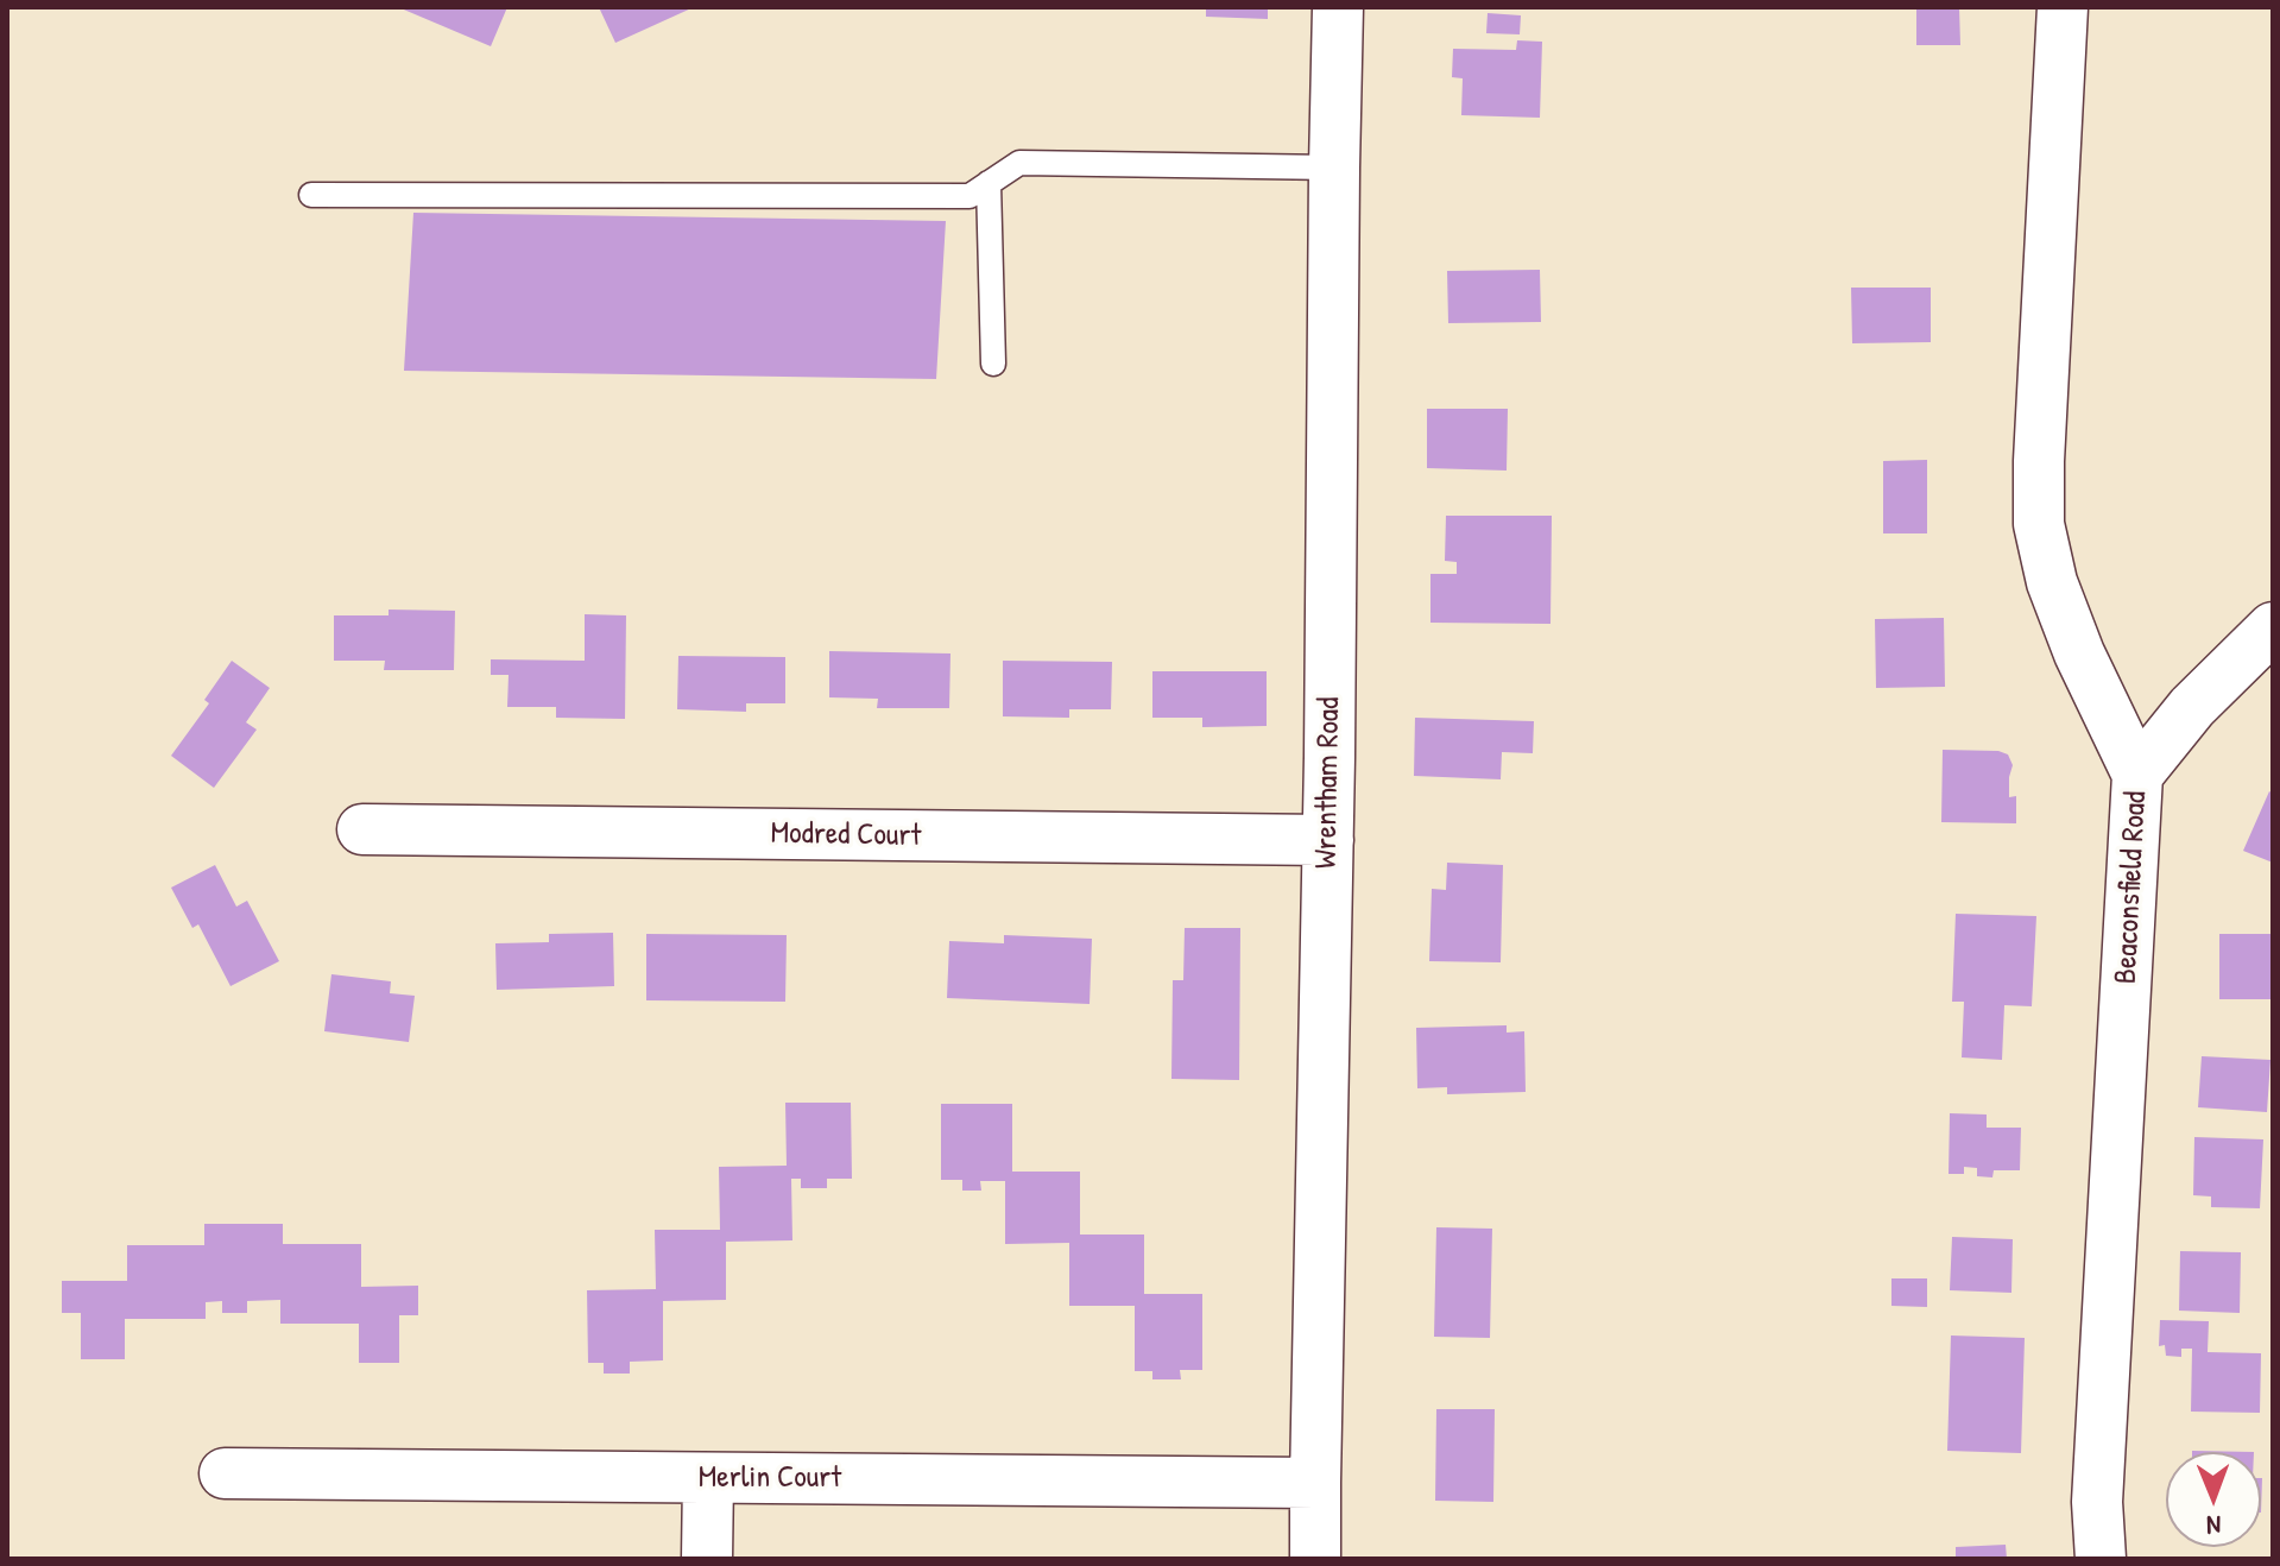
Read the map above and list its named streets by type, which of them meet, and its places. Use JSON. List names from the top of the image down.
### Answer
{
  "streets": {
    "street": [
      "Wrentham Road",
      "Modred Court",
      "Beaconsfield Road",
      "Merlin Court"
    ]
  },
  "crossings": [
    ["Wrentham Road", "Modred Court"],
    ["Wrentham Road", "Merlin Court"]
  ],
  "north": "bottom"
}
